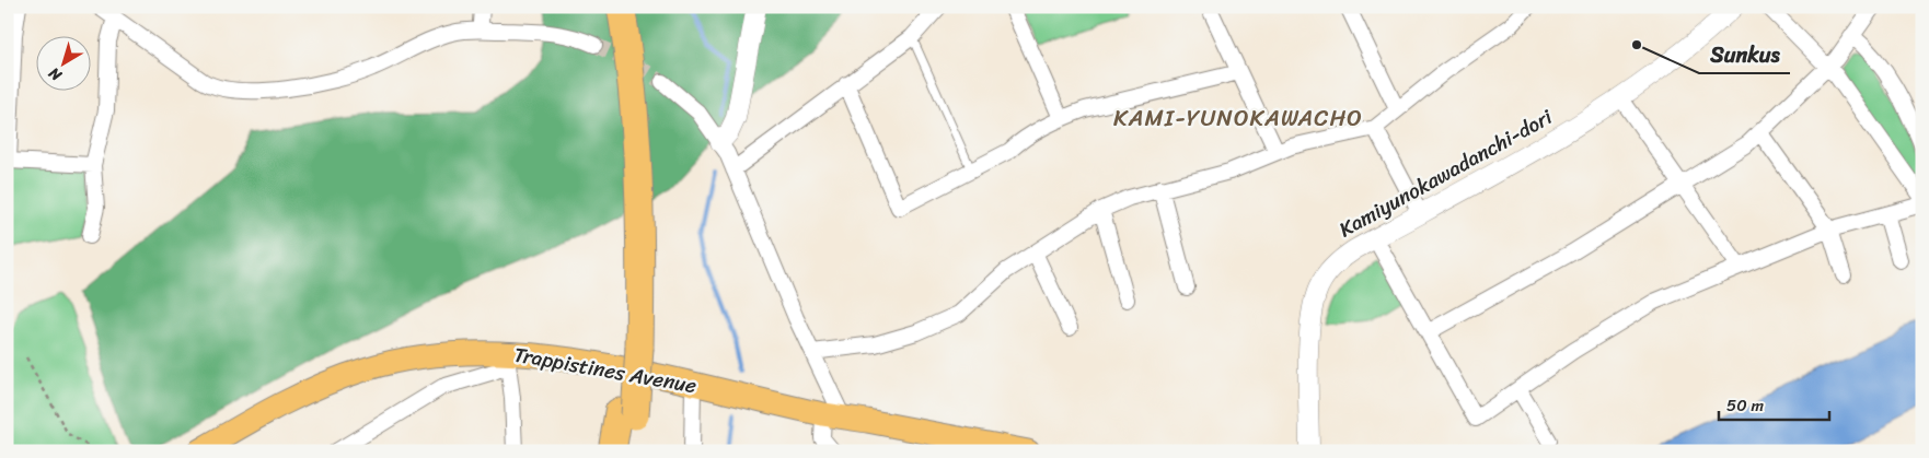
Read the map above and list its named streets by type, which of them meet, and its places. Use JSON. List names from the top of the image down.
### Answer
{
  "streets": {
    "main road": ["Trappistines Avenue"],
    "street": ["Kamiyunokawadanchi-dori"]
  },
  "districts": ["KAMI-YUNOKAWACHO"],
  "places": ["Sunkus"],
  "scale_bar": "50 m",
  "north": "bottom left"
}
